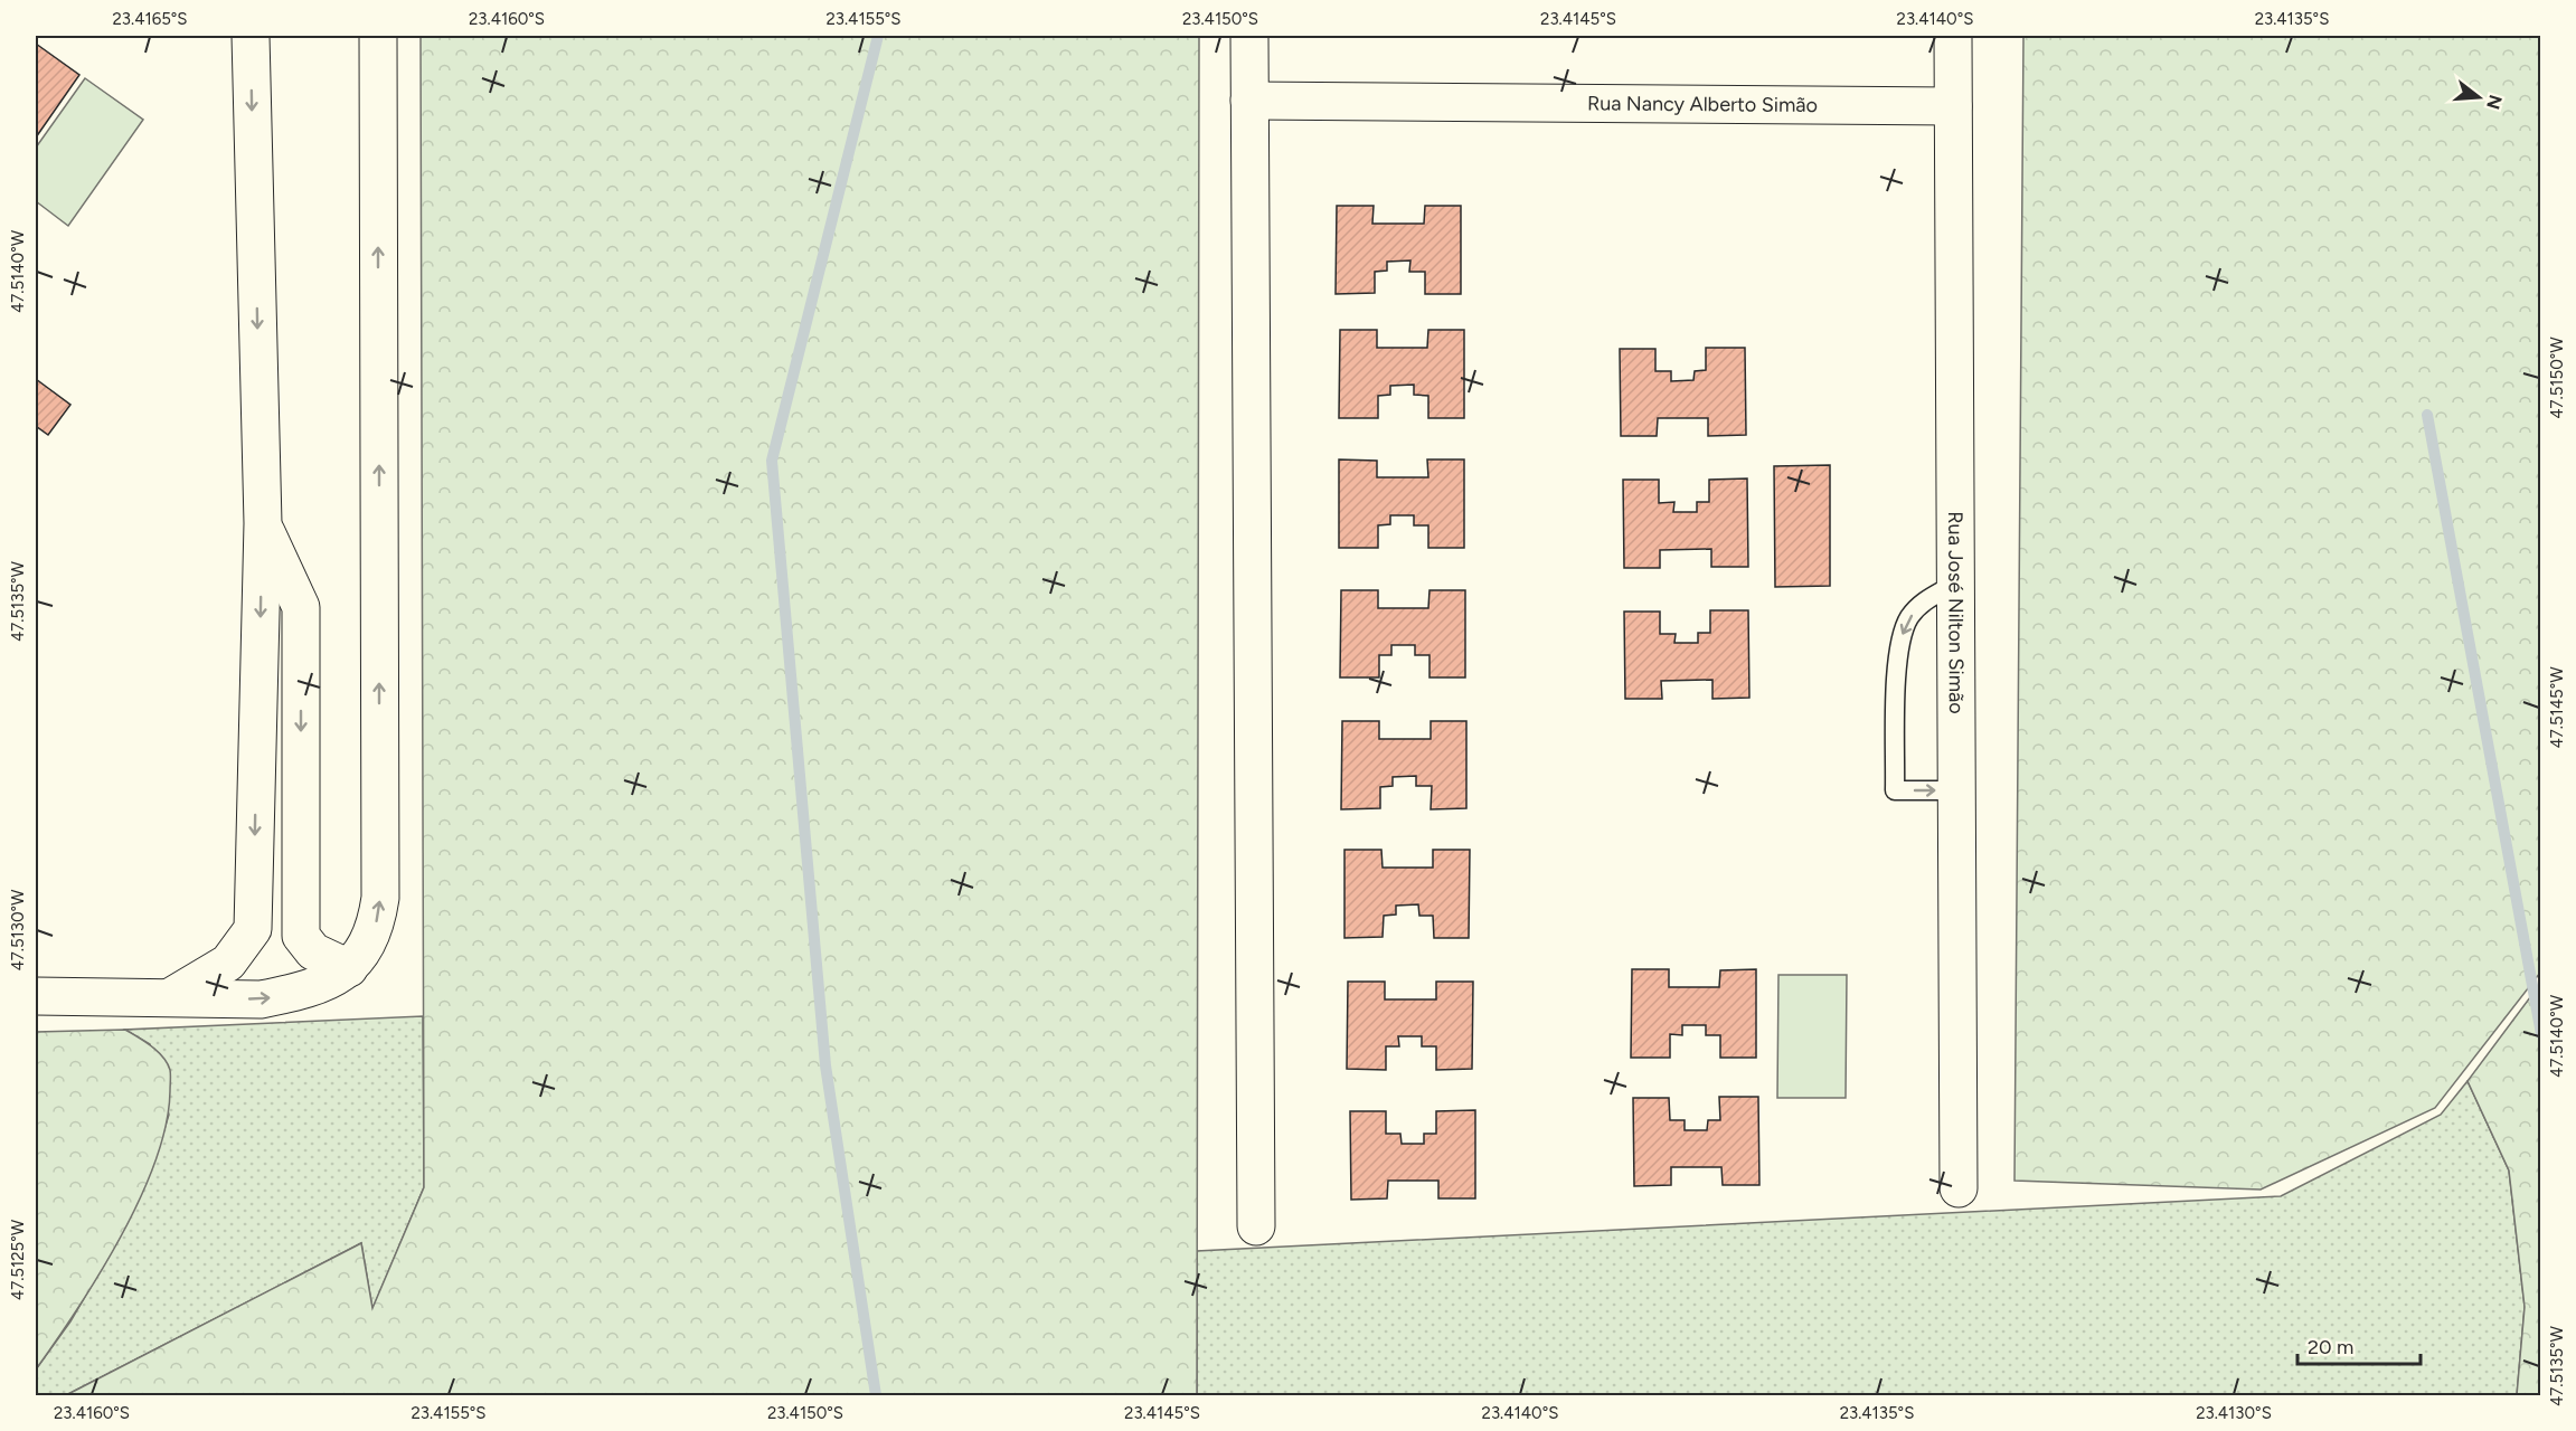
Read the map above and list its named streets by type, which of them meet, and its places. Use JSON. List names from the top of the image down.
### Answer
{
  "streets": {
    "street": ["Rua Nancy Alberto Simão", "Rua José Nilton Simão"]
  },
  "crossings": [
    ["Rua Nancy Alberto Simão", "Rua José Nilton Simão"]
  ],
  "scale_bar": "20 m",
  "north": "right",
  "coordinates": [
    "23.4165°S",
    "23.4160°S",
    "23.4155°S",
    "23.4150°S",
    "23.4145°S",
    "23.4140°S",
    "23.4135°S",
    "47.5140°W",
    "47.5150°W",
    "47.5135°W",
    "47.5145°W",
    "47.5130°W",
    "47.5125°W",
    "23.4130°S"
  ]
}
